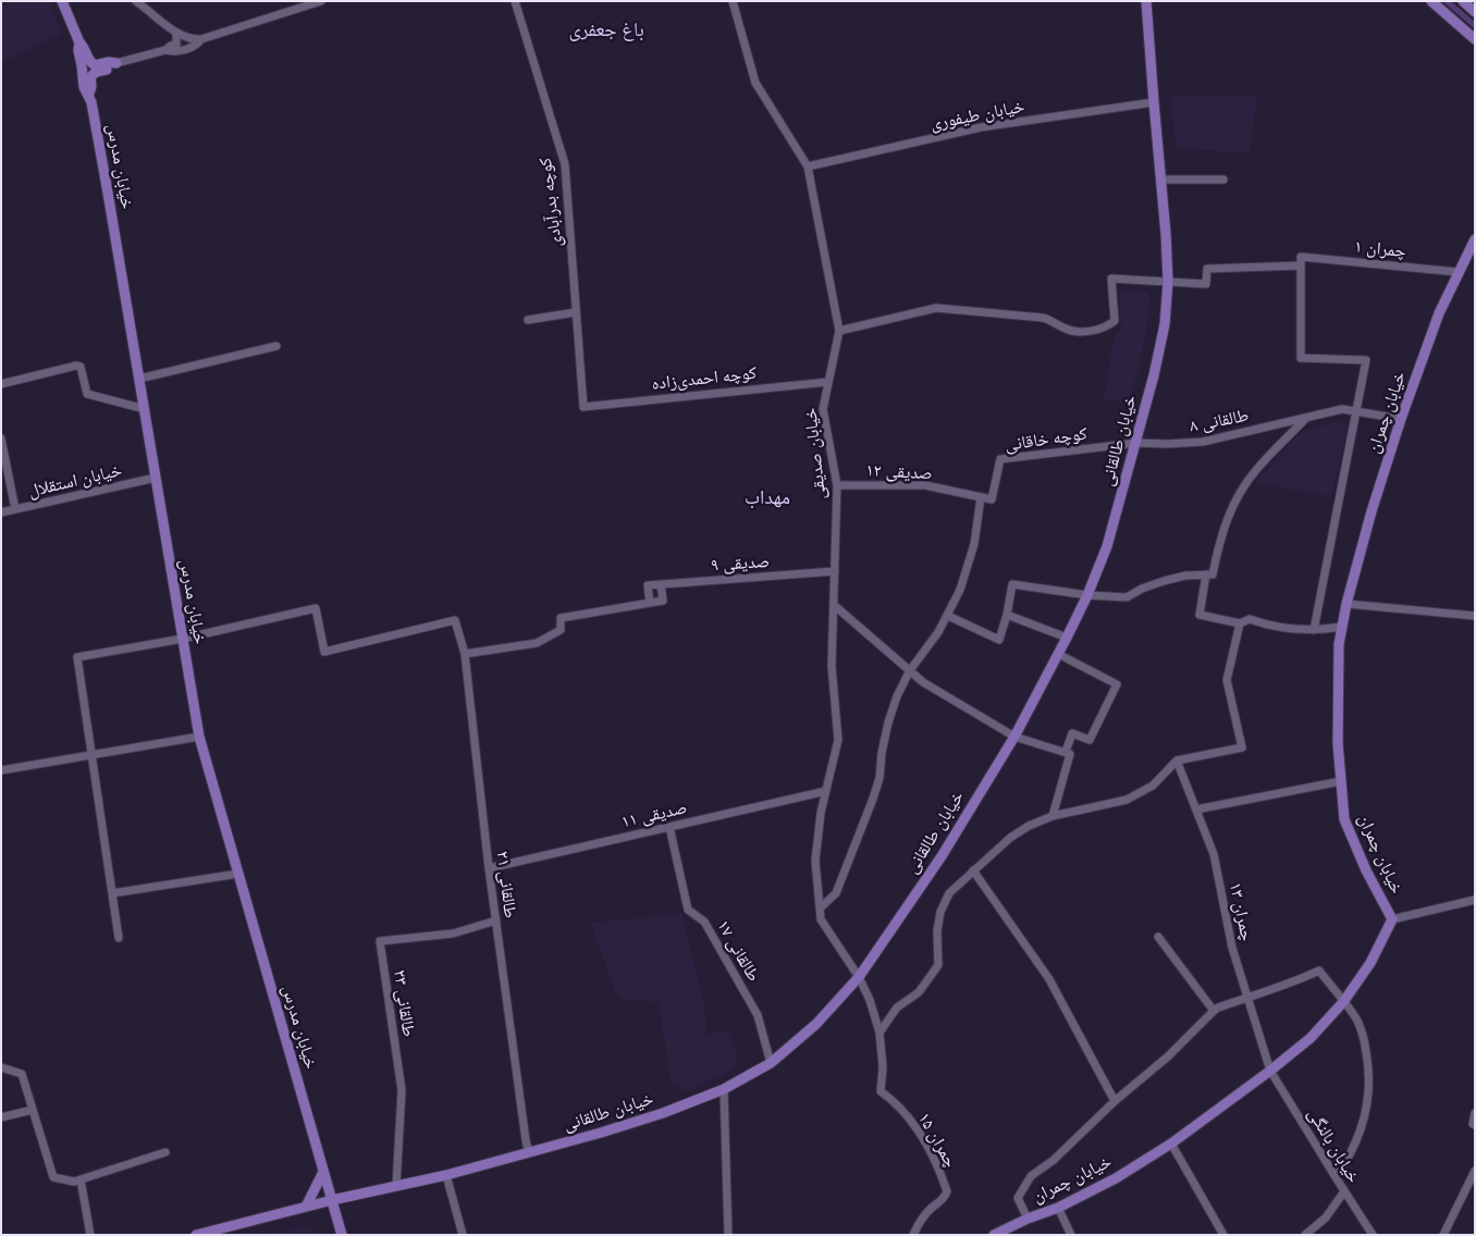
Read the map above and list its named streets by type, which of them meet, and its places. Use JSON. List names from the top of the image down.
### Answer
{
  "streets": {
    "main road": ["خیابان مدرس", "خیابان چمران", "خیابان طالقانی"],
    "street": [
      "خیابان طیفوری",
      "کوچه بدرآبادی",
      "چمران ۱",
      "کوچه احمدی‌زاده",
      "طالقانی ۸",
      "کوچه خاقانی",
      "خیابان صدیقی",
      "صدیقی ۱۲",
      "خیابان استقلال",
      "صدیقی ۹",
      "صدیقی ۱۱",
      "طالقانی ۲۱",
      "چمران ۱۳",
      "طالقانی ۱۷",
      "طالقانی ۲۳",
      "چمران ۱۵",
      "خیابان بالنگی"
    ]
  },
  "crossings": [
    ["خیابان طیفوری", "خیابان طالقانی"],
    ["خیابان طیفوری", "خیابان صدیقی"],
    ["خیابان مدرس", "خیابان طالقانی"],
    ["خیابان مدرس", "خیابان استقلال"],
    ["خیابان مدرس", "طالقانی ۲۱"],
    ["کوچه بدرآبادی", "کوچه احمدی‌زاده"],
    ["چمران ۱", "خیابان چمران"],
    ["کوچه احمدی‌زاده", "خیابان صدیقی"],
    ["خیابان چمران", "طالقانی ۸"],
    ["خیابان چمران", "چمران ۱۳"],
    ["خیابان چمران", "خیابان بالنگی"],
    ["طالقانی ۸", "کوچه خاقانی"],
    ["طالقانی ۸", "خیابان طالقانی"],
    ["کوچه خاقانی", "خیابان طالقانی"],
    ["کوچه خاقانی", "صدیقی ۱۲"],
    ["خیابان طالقانی", "خیابان صدیقی"],
    ["خیابان طالقانی", "طالقانی ۲۱"],
    ["خیابان طالقانی", "طالقانی ۱۷"],
    ["خیابان طالقانی", "طالقانی ۲۳"],
    ["خیابان صدیقی", "صدیقی ۱۲"],
    ["خیابان صدیقی", "صدیقی ۹"],
    ["خیابان صدیقی", "صدیقی ۱۱"],
    ["خیابان صدیقی", "چمران ۱۵"],
    ["صدیقی ۱۱", "طالقانی ۲۱"],
    ["صدیقی ۱۱", "طالقانی ۱۷"],
    ["طالقانی ۲۱", "طالقانی ۲۳"],
    ["چمران ۱۳", "خیابان بالنگی"]
  ],
  "districts": ["باغ جعفری", "مهداب"]
}
